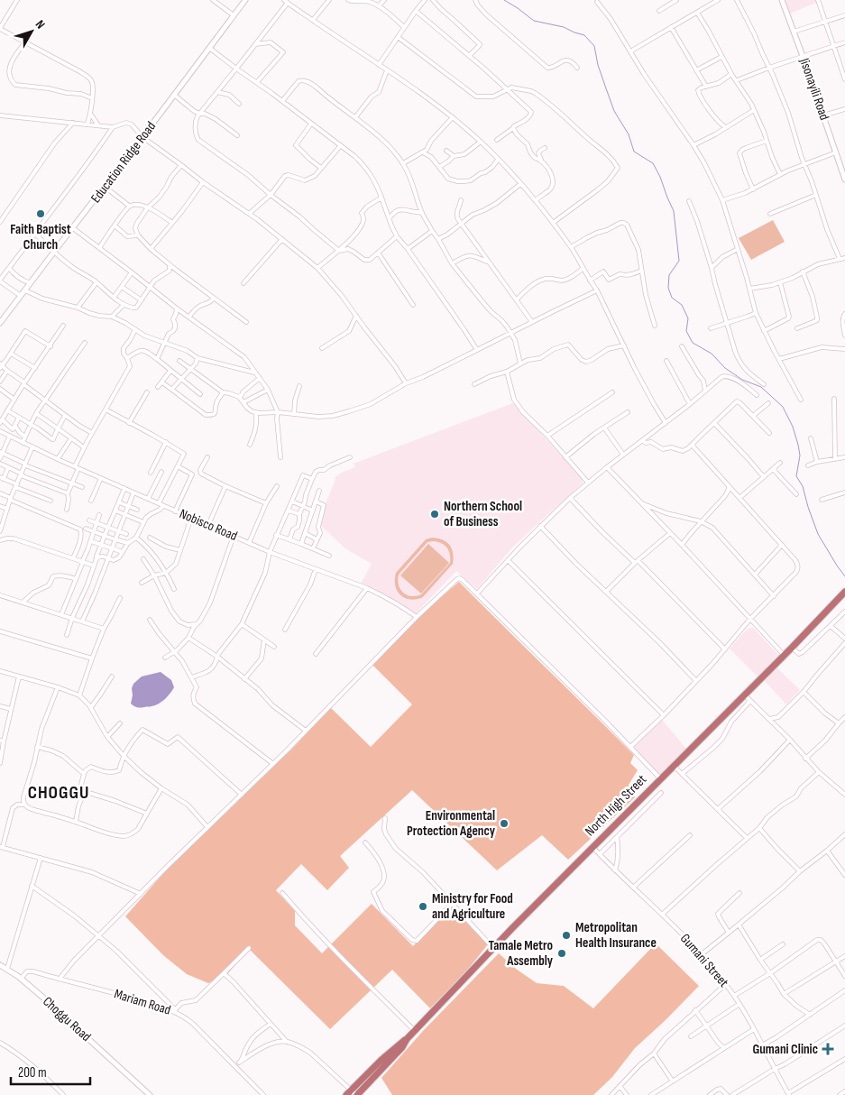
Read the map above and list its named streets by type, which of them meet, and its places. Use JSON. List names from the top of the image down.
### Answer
{
  "streets": {
    "highway": ["North High Street"],
    "main road": ["Jisonayili Road", "Education Ridge Road", "Choggu Road"],
    "street": ["Nobisco Road", "Gumani Street", "Mariam Road"]
  },
  "crossings": [
    ["North High Street", "Gumani Street"],
    ["Mariam Road", "Choggu Road"]
  ],
  "districts": ["CHOGGU"],
  "places": {
    "other": [
      "Faith Baptist Church",
      "Northern School of Business",
      "Environmental Protection Agency",
      "Ministry for Food and Agriculture",
      "Metropolitan Health Insurance",
      "Tamale Metro Assembly"
    ],
    "health": ["Gumani Clinic"]
  },
  "scale_bar": "200 m",
  "north": "top right"
}
